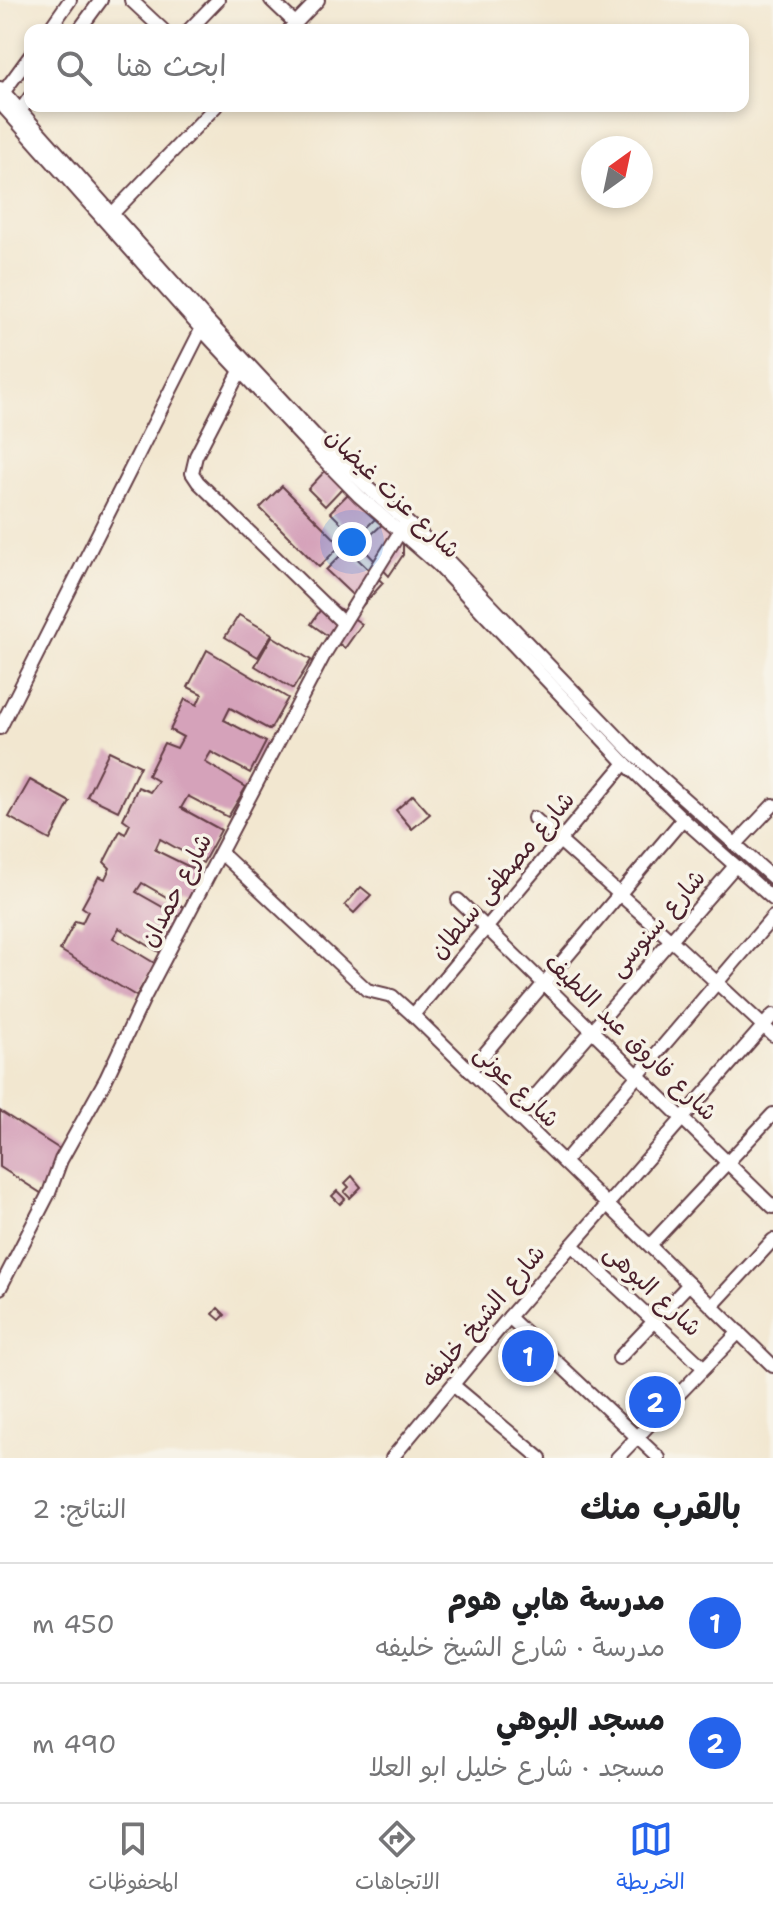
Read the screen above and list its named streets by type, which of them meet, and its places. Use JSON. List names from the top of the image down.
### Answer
{
  "streets": {
    "street": [
      "شارع عزت غيضان",
      "شارع مصطفى سلطان",
      "شارع حمدان",
      "شارع سنوسى",
      "شارع فاروق عبد اللطيف",
      "شارع عونى",
      "شارع البوهى",
      "شارع الشيخ خليفه"
    ]
  },
  "crossings": [
    ["شارع عزت غيضان", "شارع مصطفى سلطان"],
    ["شارع عزت غيضان", "شارع حمدان"],
    ["شارع عزت غيضان", "شارع سنوسى"],
    ["شارع مصطفى سلطان", "شارع فاروق عبد اللطيف"],
    ["شارع مصطفى سلطان", "شارع عونى"],
    ["شارع حمدان", "شارع عونى"],
    ["شارع سنوسى", "شارع فاروق عبد اللطيف"],
    ["شارع سنوسى", "شارع عونى"],
    ["شارع فاروق عبد اللطيف", "شارع الشيخ خليفه"],
    ["شارع عونى", "شارع الشيخ خليفه"],
    ["شارع البوهى", "شارع الشيخ خليفه"]
  ],
  "north": "top right",
  "page": {
    "search": "ابحث هنا",
    "pins": ["1", "2"],
    "heading": ["بالقرب منك", "النتائج: 2"],
    "list": [
      {
        "mark": "1",
        "name": "مدرسة هابي هوم",
        "note": "مدرسة · شارع الشيخ خليفه",
        "value": "450 m"
      },
      {
        "mark": "2",
        "name": "مسجد البوهي",
        "note": "مسجد · شارع خليل ابو العلا",
        "value": "490 m"
      }
    ],
    "nav": ["الخريطة", "الاتجاهات", "المحفوظات"]
  }
}
